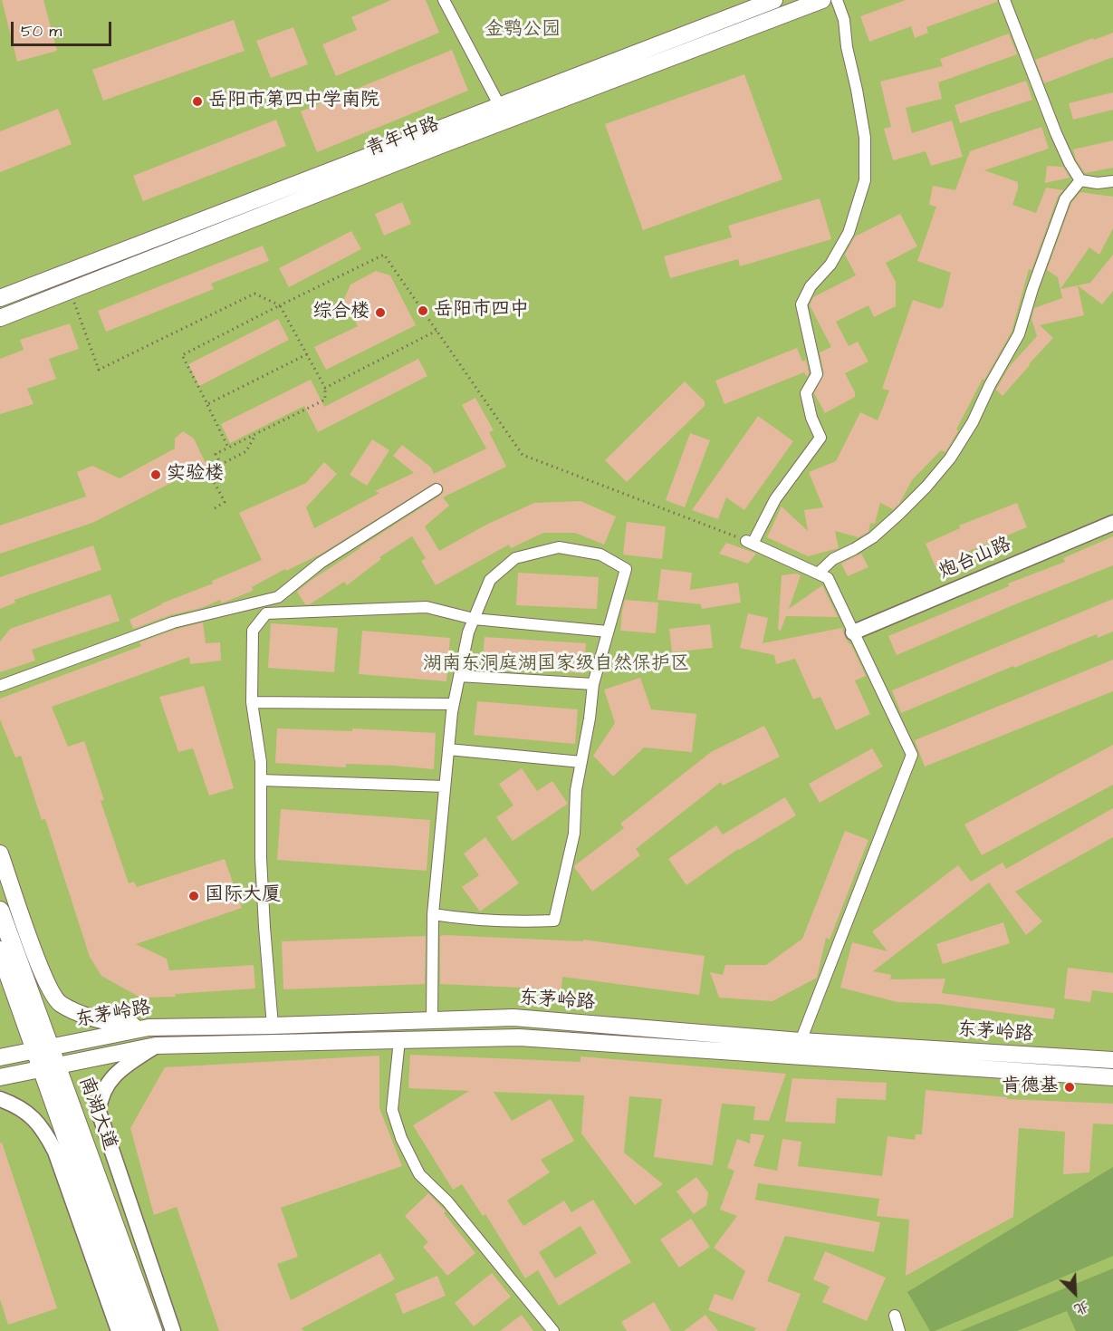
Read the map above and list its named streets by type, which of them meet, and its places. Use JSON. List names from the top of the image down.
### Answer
{
  "streets": {
    "main road": ["青年中路", "东茅岭路", "南湖大道"],
    "street": ["炮台山路"]
  },
  "crossings": [
    ["东茅岭路", "南湖大道"]
  ],
  "parks": ["金鹗公园", "湖南东洞庭湖国家级自然保护区"],
  "places": [
    "岳阳市第四中学南院",
    "岳阳市四中",
    "综合楼",
    "实验楼",
    "国际大厦",
    "肯德基"
  ],
  "scale_bar": "50 m",
  "north": "bottom right"
}
